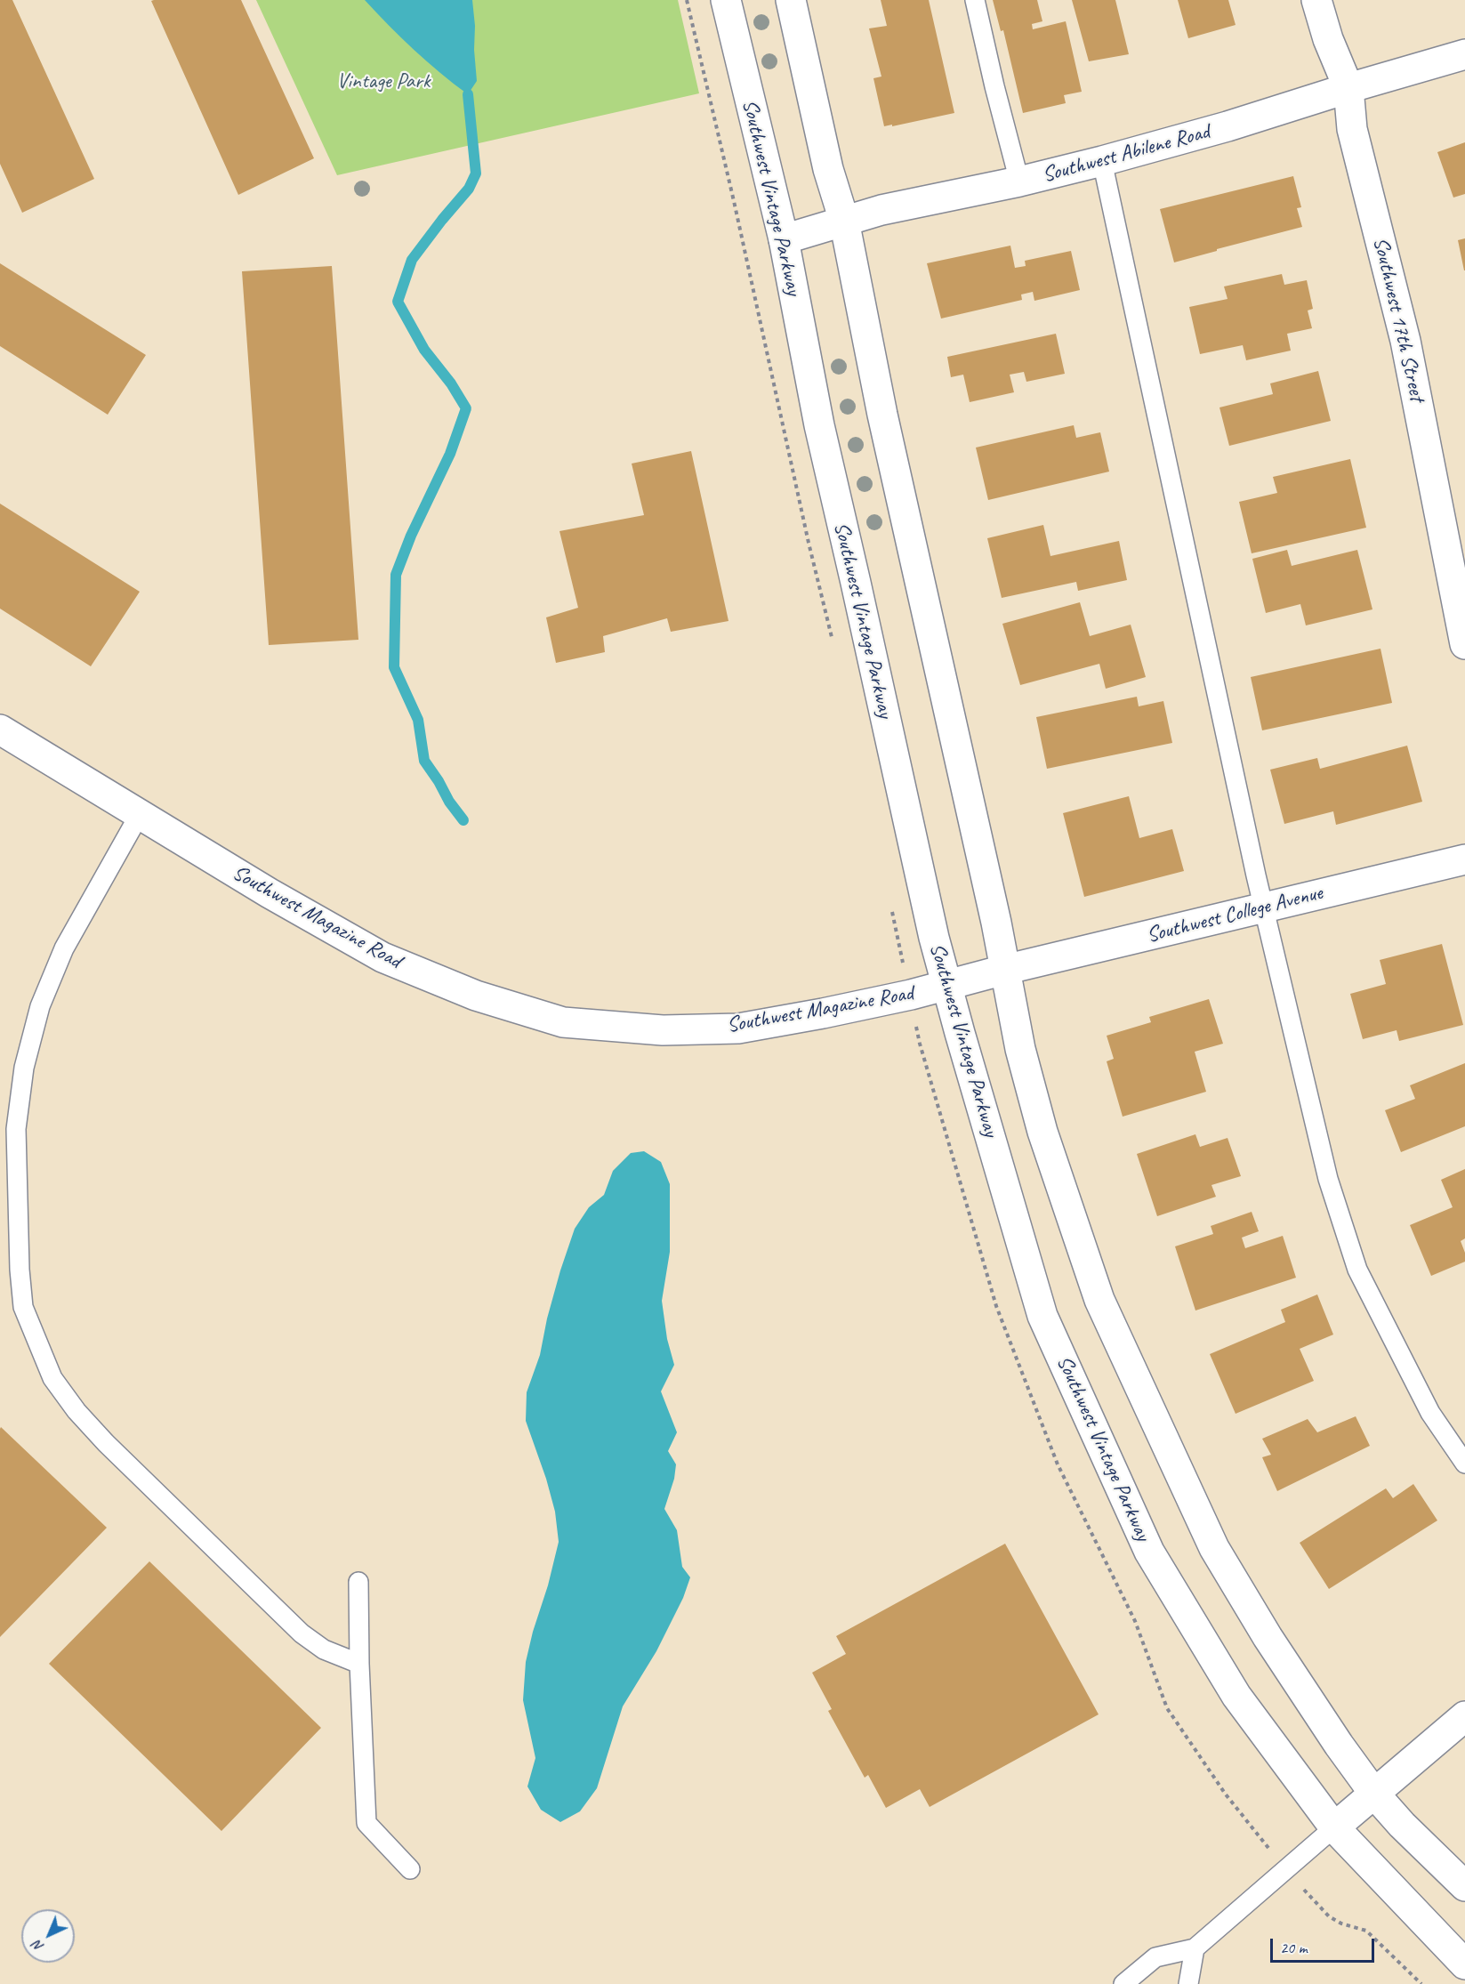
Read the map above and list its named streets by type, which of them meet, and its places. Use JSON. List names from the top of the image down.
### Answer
{
  "streets": {
    "street": [
      "Southwest Abilene Road",
      "Southwest Vintage Parkway",
      "Southwest 17th Street",
      "Southwest College Avenue",
      "Southwest Magazine Road"
    ]
  },
  "crossings": [
    ["Southwest Abilene Road", "Southwest Vintage Parkway"],
    ["Southwest Abilene Road", "Southwest 17th Street"],
    ["Southwest Vintage Parkway", "Southwest Magazine Road"],
    ["Southwest College Avenue", "Southwest Magazine Road"]
  ],
  "parks": ["Vintage Park"],
  "scale_bar": "20 m",
  "north": "bottom left"
}
